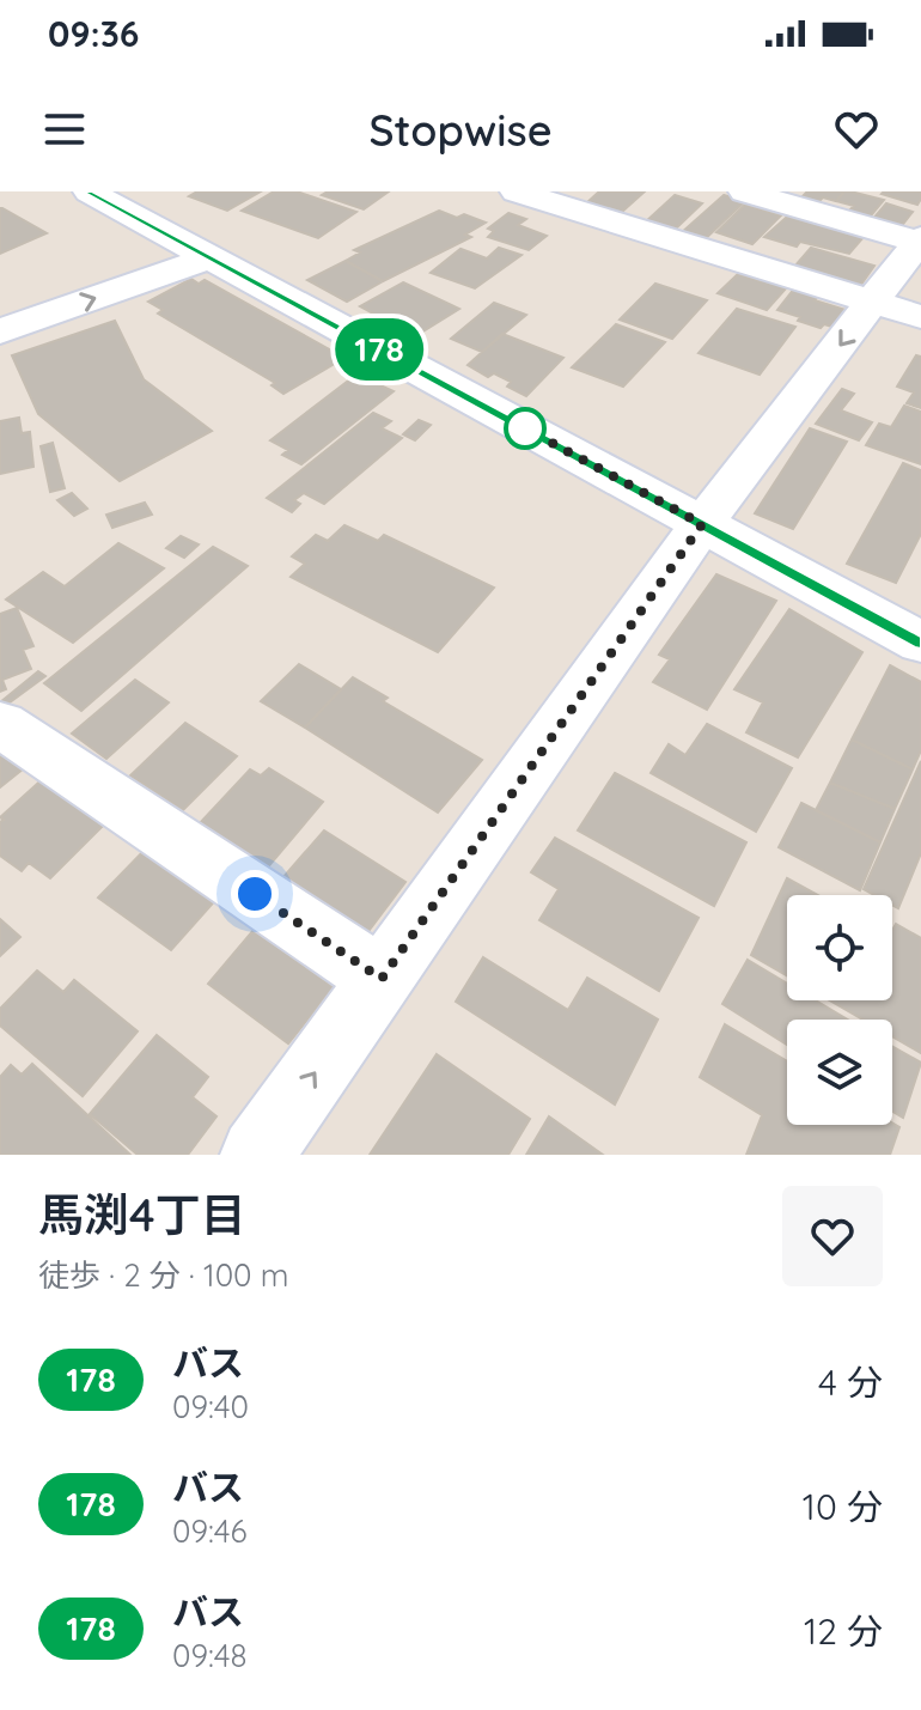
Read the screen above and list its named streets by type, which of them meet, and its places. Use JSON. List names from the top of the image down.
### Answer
{
  "lines": ["bus line 178"],
  "page": {
    "status": "09:36",
    "header": "Stopwise",
    "on_map": "178",
    "heading": ["馬渕4丁目", "徒歩 · 2 分 · 100 m"],
    "list": [
      {
        "mark": "178",
        "name": "バス",
        "note": "09:40",
        "value": "4 分"
      },
      {
        "mark": "178",
        "name": "バス",
        "note": "09:46",
        "value": "10 分"
      },
      {
        "mark": "178",
        "name": "バス",
        "note": "09:48",
        "value": "12 分"
      }
    ]
  }
}
